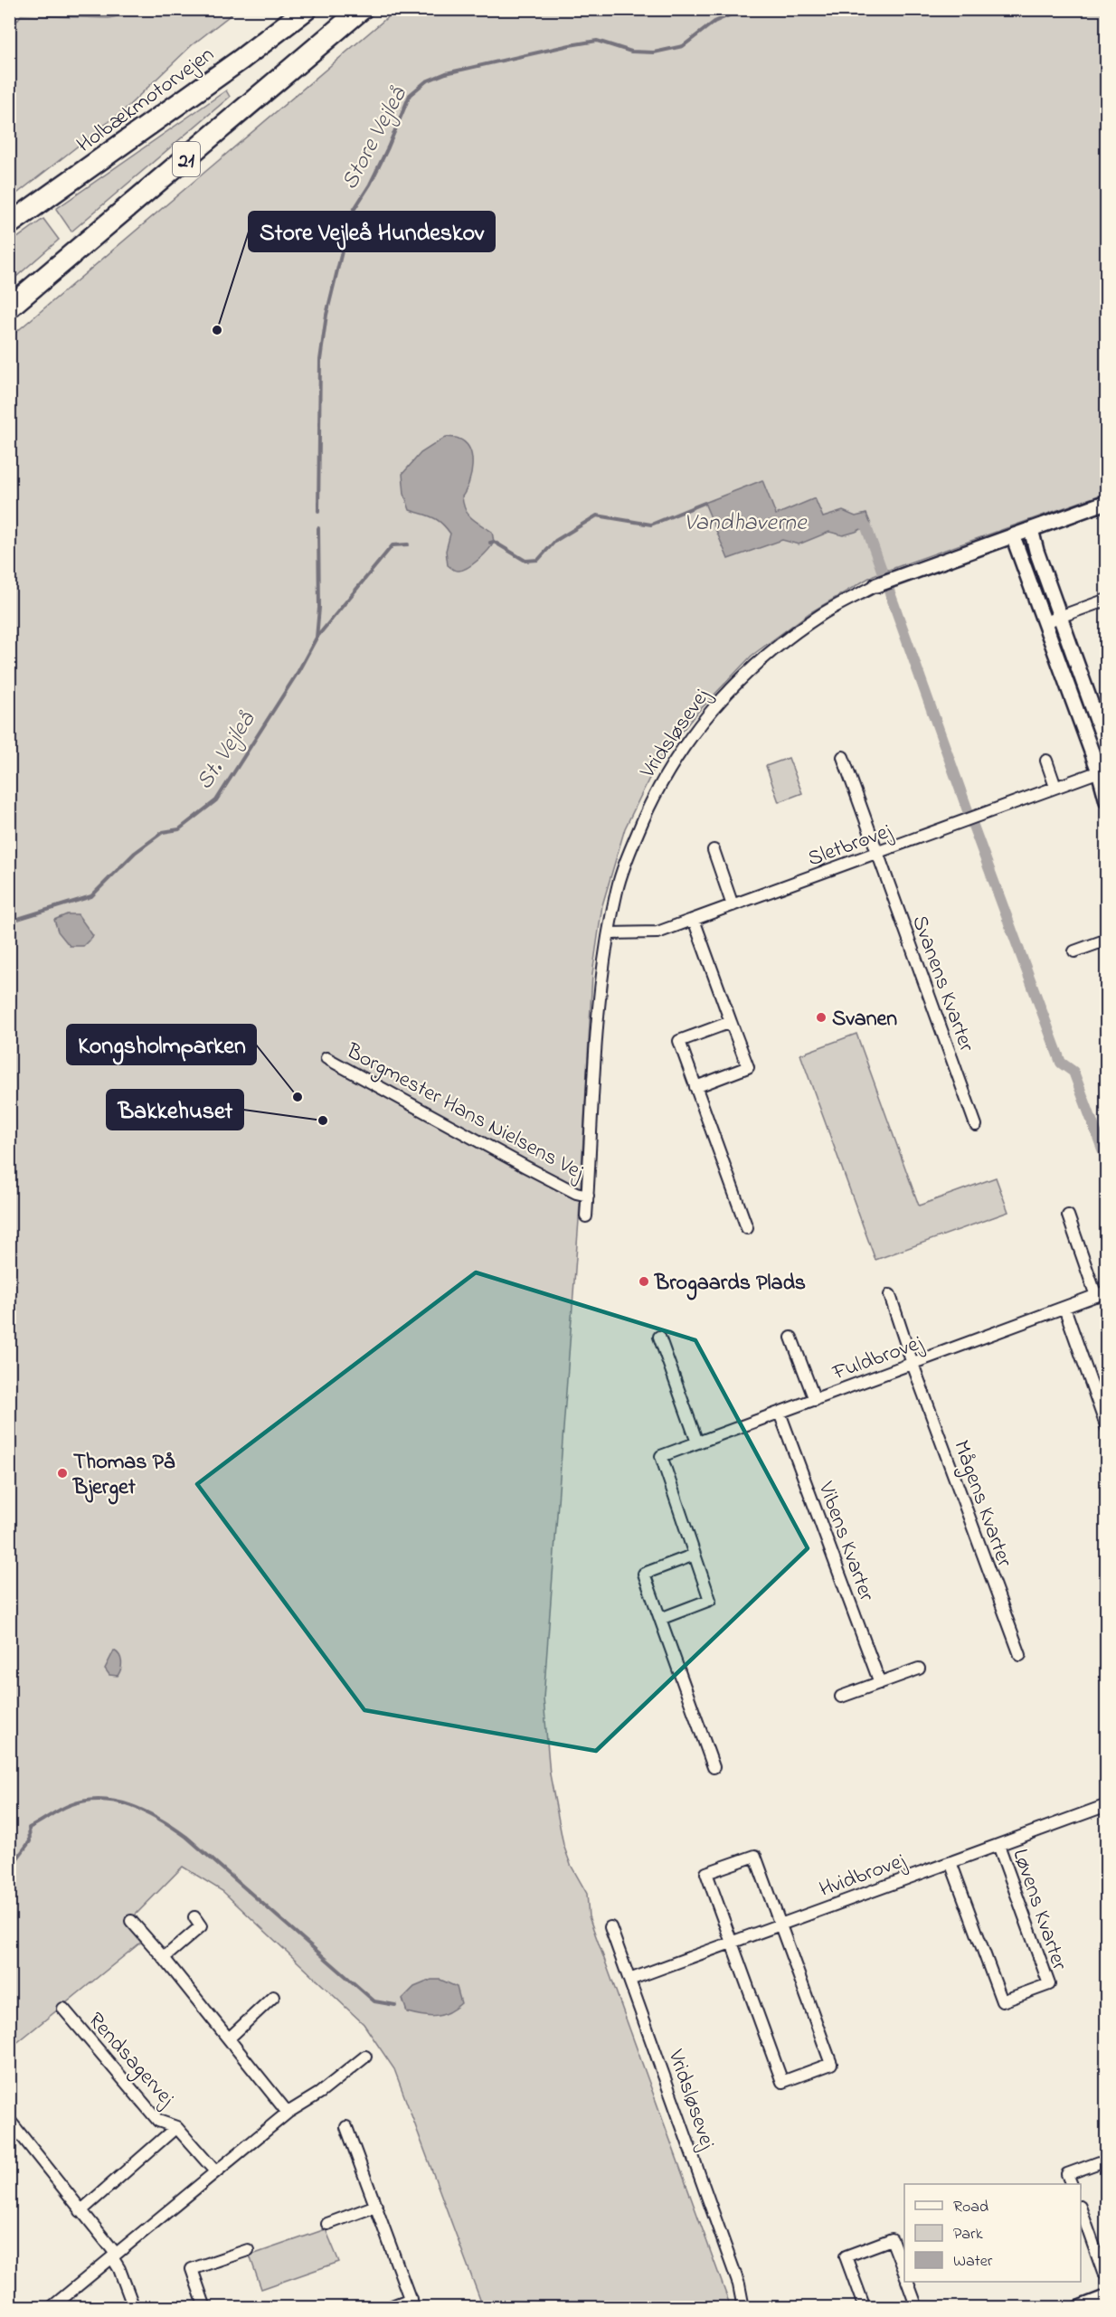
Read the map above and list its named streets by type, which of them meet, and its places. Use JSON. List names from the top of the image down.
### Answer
{
  "streets": {
    "highway": ["Holbækmotorvejen", "21"],
    "street": [
      "Vridsløsevej",
      "Sletbrovej",
      "Svanens Kvarter",
      "Borgmester Hans Nielsens Vej",
      "Fuldbrovej",
      "Mågens Kvarter",
      "Vibens Kvarter",
      "Hvidbrovej",
      "Løvens Kvarter",
      "Rendsagervej"
    ]
  },
  "crossings": [
    ["Vridsløsevej", "Sletbrovej"],
    ["Vridsløsevej", "Borgmester Hans Nielsens Vej"],
    ["Vridsløsevej", "Hvidbrovej"],
    ["Sletbrovej", "Svanens Kvarter"],
    ["Fuldbrovej", "Mågens Kvarter"],
    ["Fuldbrovej", "Vibens Kvarter"],
    ["Hvidbrovej", "Løvens Kvarter"]
  ],
  "water": ["Store Vejleå", "Vandhaverne", "St. Vejleå"],
  "places": [
    "Store Vejleå Hundeskov",
    "Svanen",
    "Kongsholmparken",
    "Bakkehuset",
    "Brogaards Plads",
    "Thomas På Bjerget"
  ],
  "legend": ["Road", "Park", "Water"]
}
